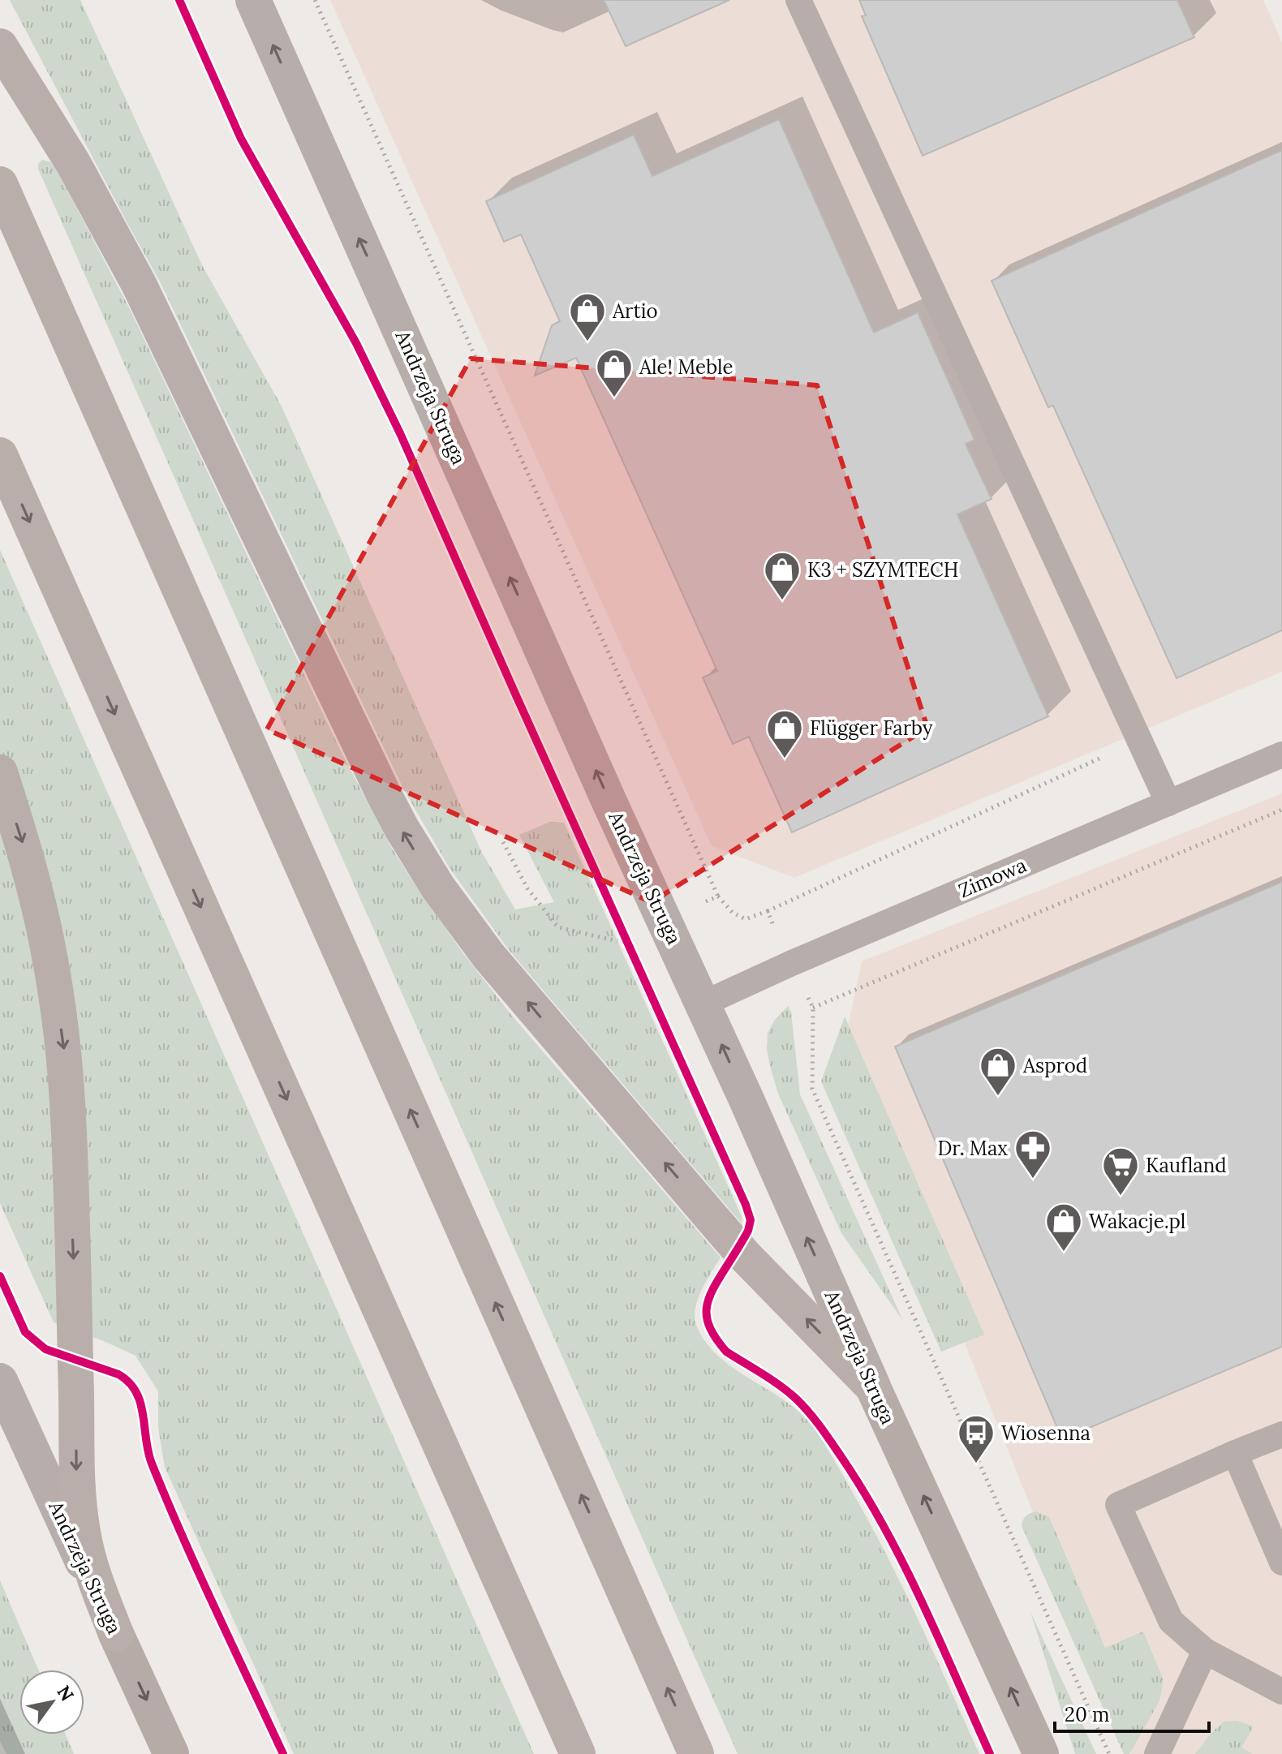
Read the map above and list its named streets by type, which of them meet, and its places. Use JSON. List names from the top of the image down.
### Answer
{
  "streets": {
    "street": ["Andrzeja Struga"],
    "lane": ["Zimowa"]
  },
  "crossings": [
    ["Andrzeja Struga", "Zimowa"]
  ],
  "one_way": ["Andrzeja Struga"],
  "places": {
    "shop": [
      "Artio",
      "Ale! Meble",
      "K3 + SZYMTECH",
      "Flügger Farby",
      "Asprod",
      "Wakacje.pl"
    ],
    "pharmacy": ["Dr. Max"],
    "supermarket": ["Kaufland"],
    "bus stop": ["Wiosenna"]
  },
  "scale_bar": "20 m",
  "north": "top right"
}
